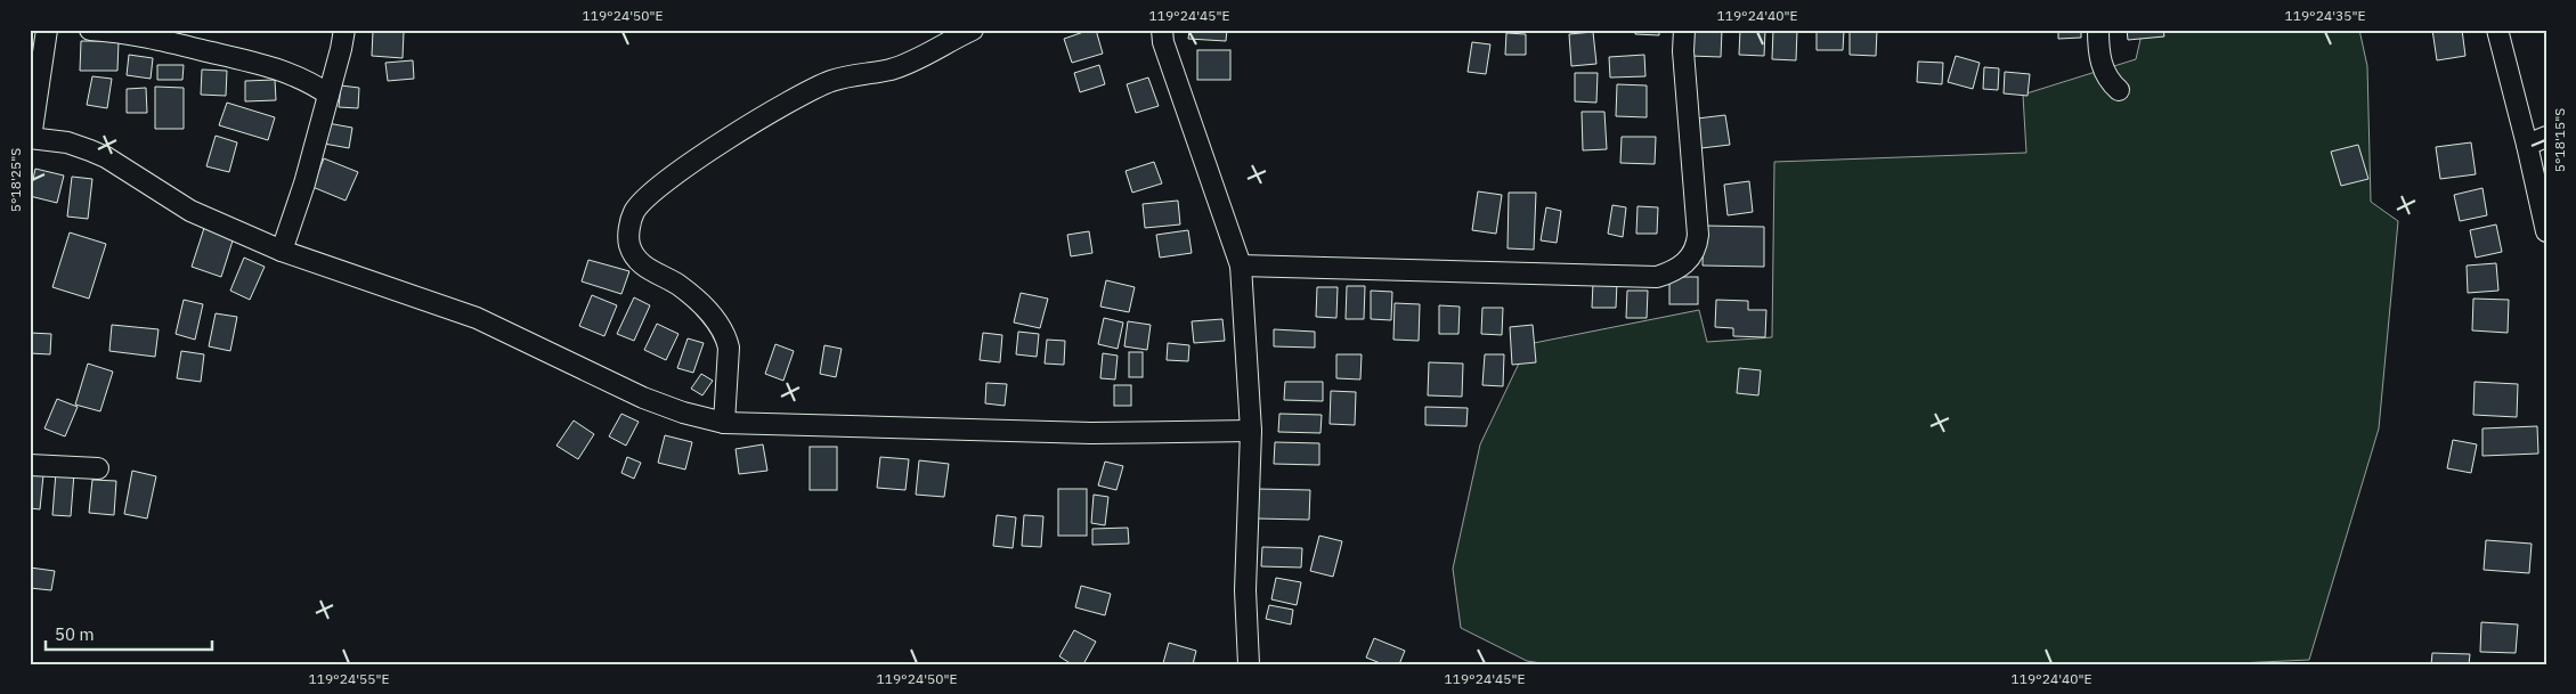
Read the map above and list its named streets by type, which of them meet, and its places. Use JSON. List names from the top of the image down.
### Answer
{
  "scale_bar": "50 m",
  "coordinates": [
    "119°24'50\"E",
    "119°24'45\"E",
    "119°24'40\"E",
    "119°24'35\"E",
    "5°18'15\"S",
    "5°18'25\"S",
    "119°24'55\"E"
  ]
}
